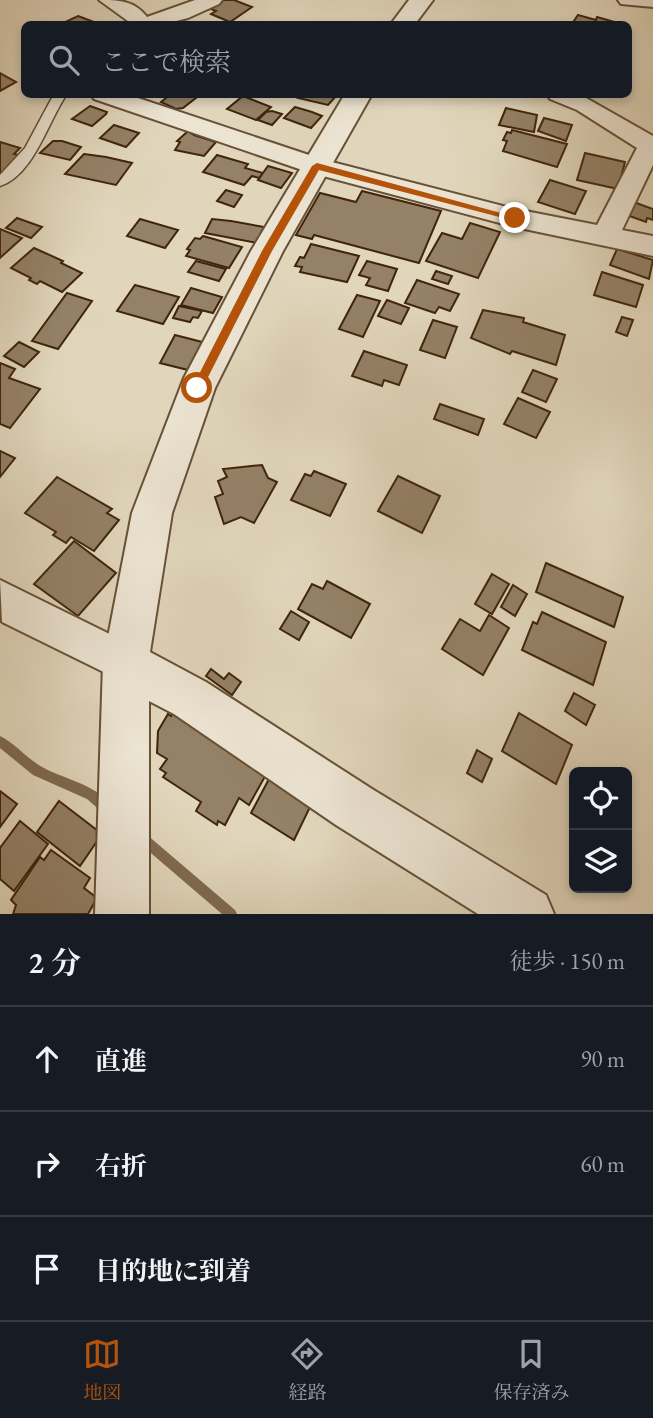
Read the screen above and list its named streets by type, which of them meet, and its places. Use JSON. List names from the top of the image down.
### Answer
{
  "page": {
    "search": "ここで検索",
    "heading": ["2 分", "徒歩 · 150 m"],
    "list": [
      ["直進", "90 m"],
      ["右折", "60 m"],
      "目的地に到着"
    ],
    "nav": ["地図", "経路", "保存済み"]
  }
}
